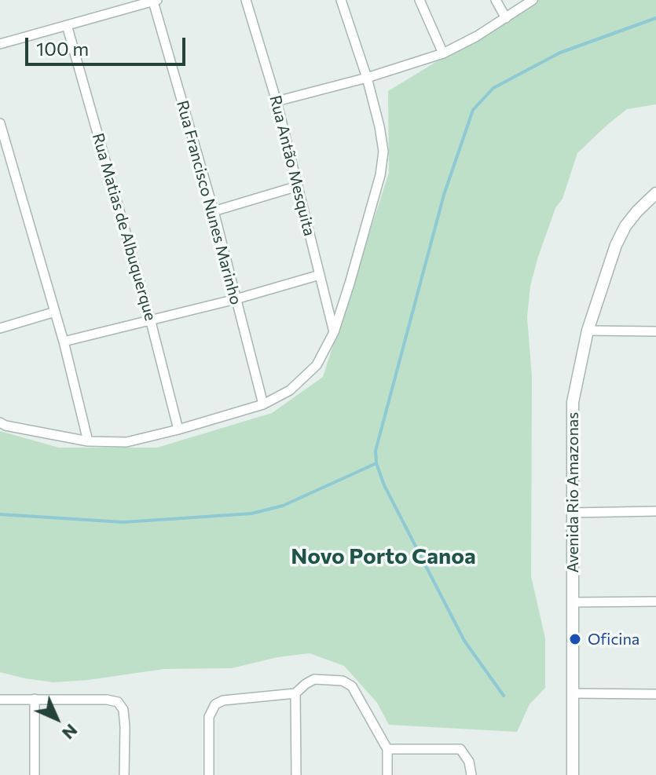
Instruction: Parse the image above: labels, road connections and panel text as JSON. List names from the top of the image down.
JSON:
{
  "streets": {
    "street": [
      "Rua Antão Mesquita",
      "Rua Francisco Nunes Marinho",
      "Rua Matias de Albuquerque",
      "Avenida Rio Amazonas"
    ]
  },
  "districts": ["Novo Porto Canoa"],
  "places": ["Oficina"],
  "scale_bar": "100 m",
  "north": "bottom right"
}
